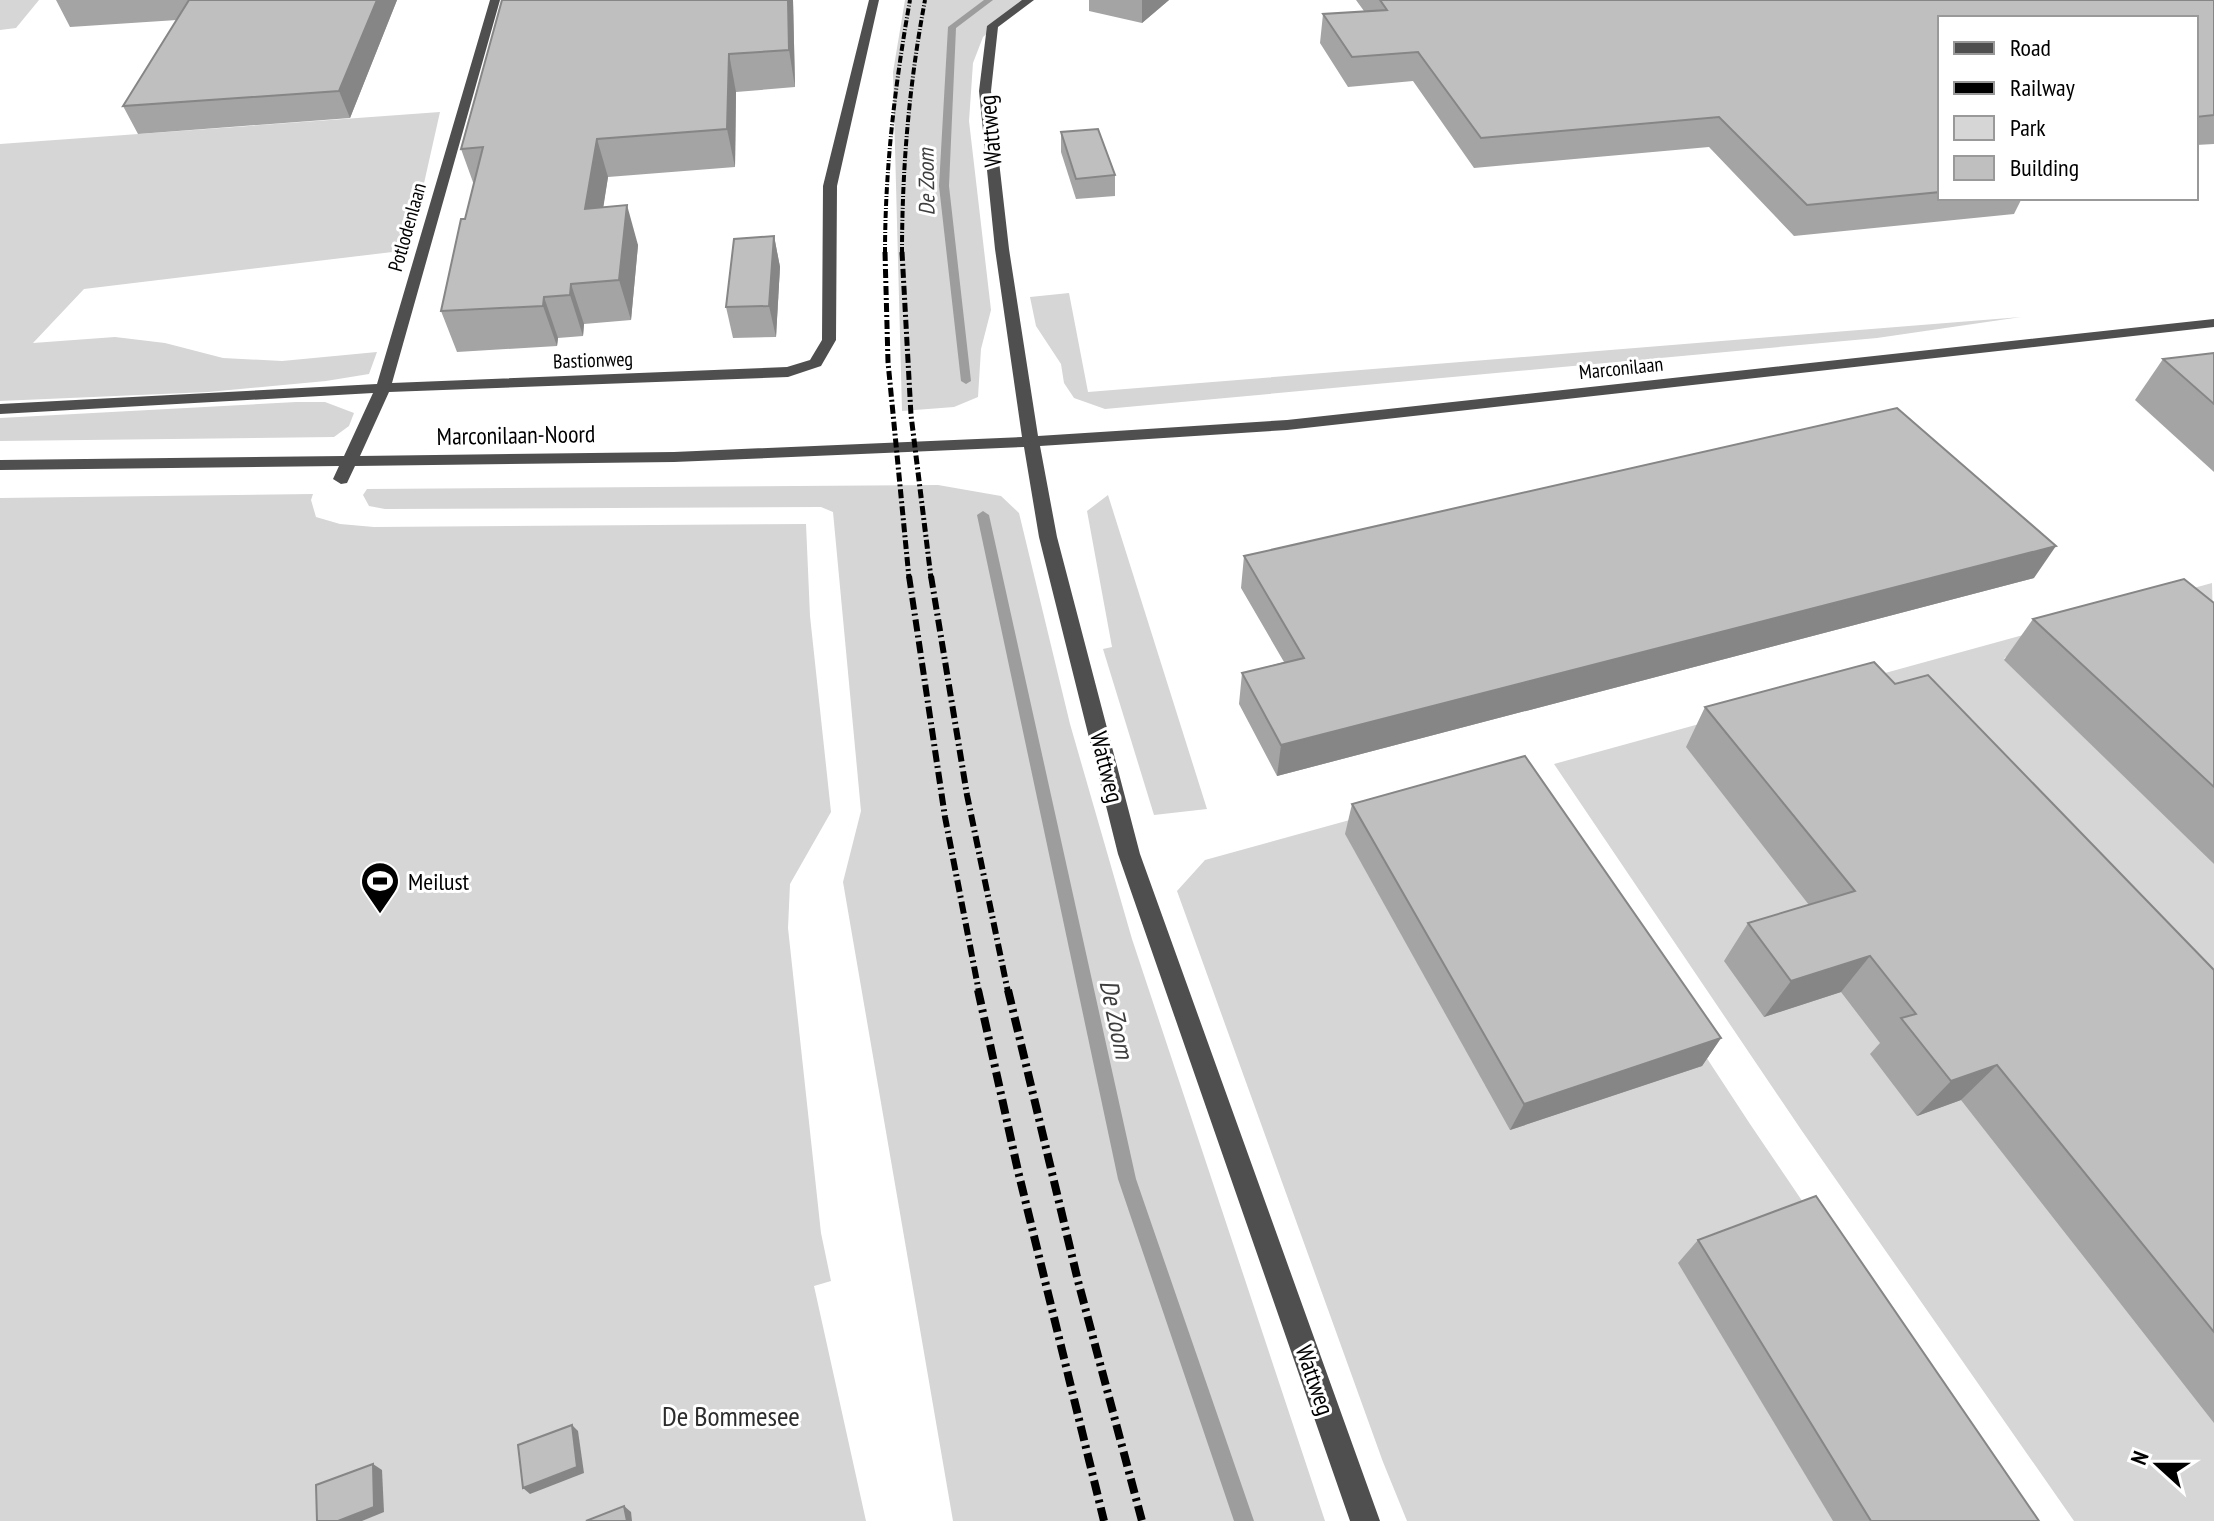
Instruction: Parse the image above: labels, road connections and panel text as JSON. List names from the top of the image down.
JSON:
{
  "streets": {
    "street": [
      "Wattweg",
      "Potlodenlaan",
      "Bastionweg",
      "Marconilaan",
      "Marconilaan-Noord"
    ]
  },
  "crossings": [
    ["Wattweg", "Marconilaan"],
    ["Wattweg", "Marconilaan-Noord"],
    ["Potlodenlaan", "Bastionweg"],
    ["Potlodenlaan", "Marconilaan-Noord"],
    ["Marconilaan", "Marconilaan-Noord"]
  ],
  "water": ["De Zoom"],
  "parks": ["De Bommesee"],
  "places": {
    "sports": ["Meilust"]
  },
  "legend": [
    "Road",
    "Railway",
    "Park",
    "Building"
  ],
  "north": "left"
}
